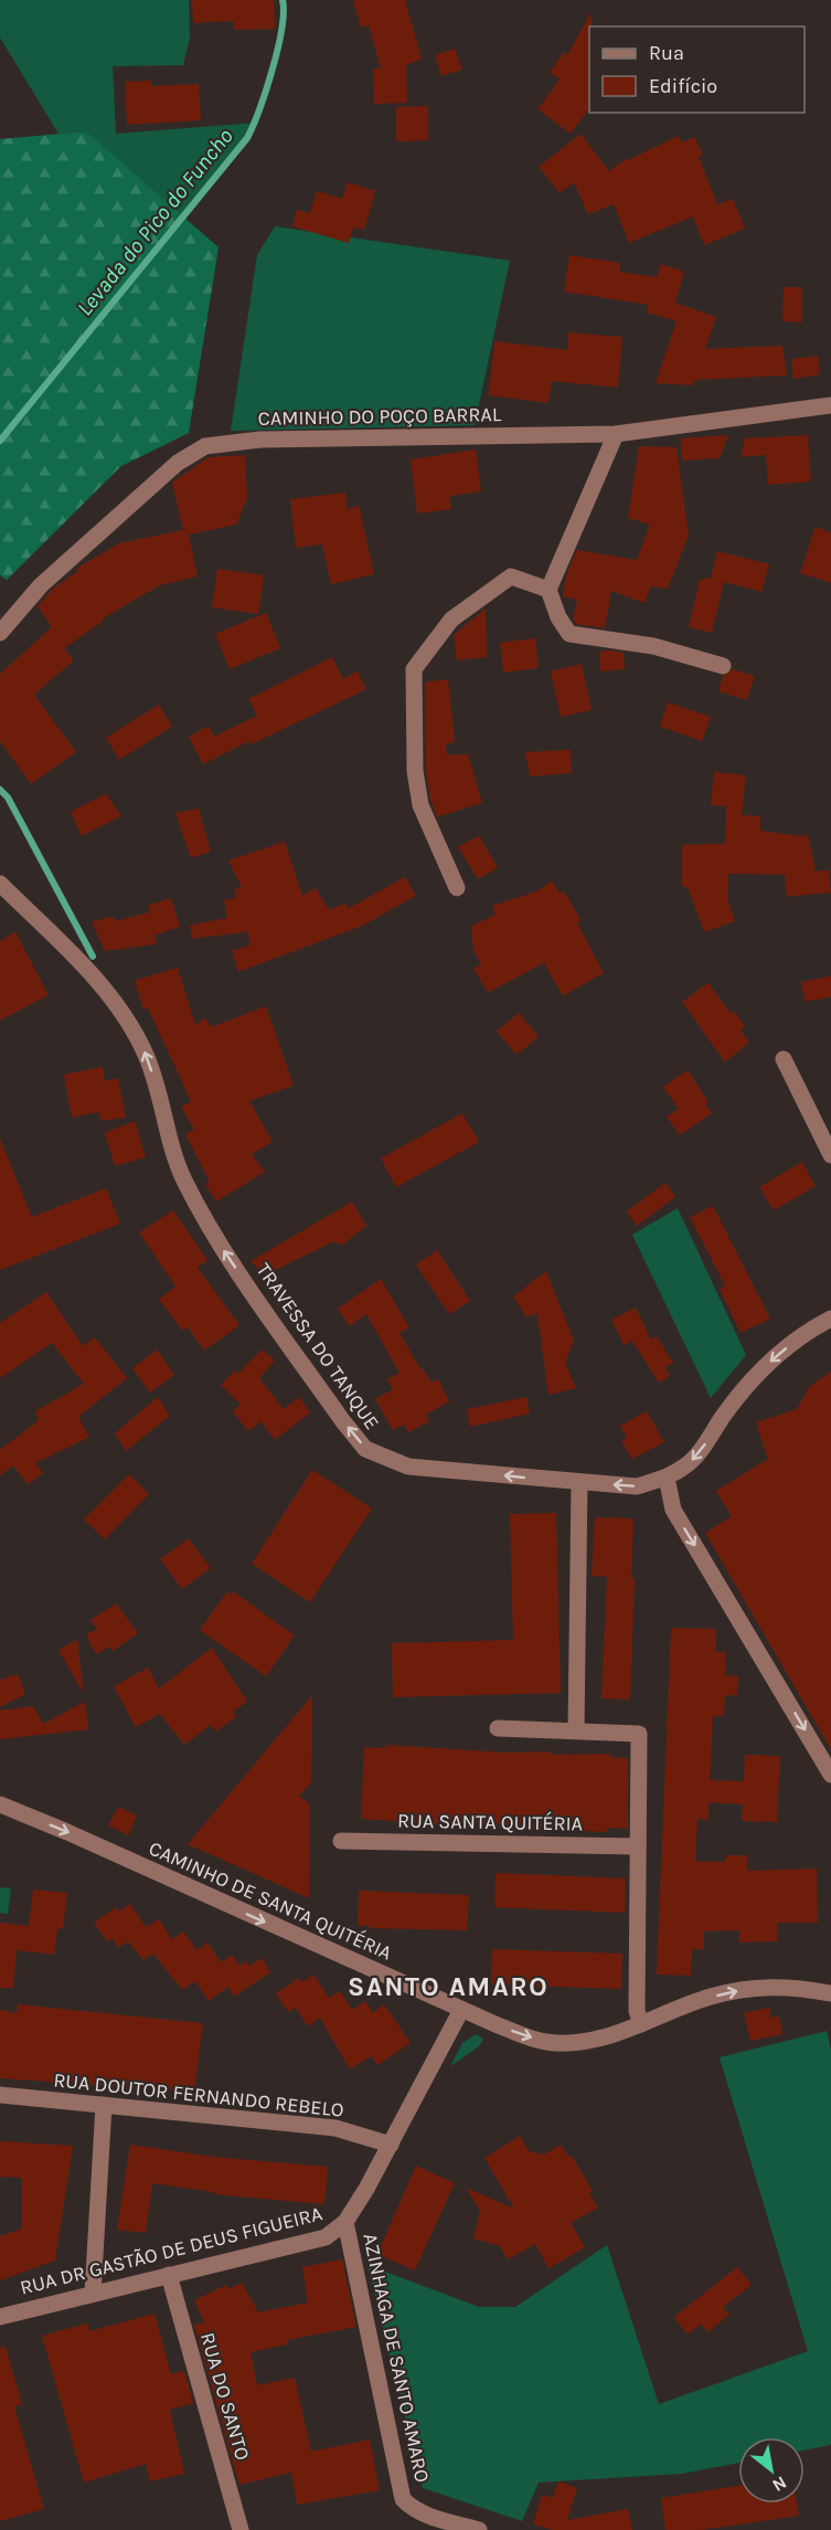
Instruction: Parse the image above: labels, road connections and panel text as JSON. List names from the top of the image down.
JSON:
{
  "streets": {
    "street": [
      "CAMINHO DO POÇO BARRAL",
      "TRAVESSA DO TANQUE",
      "RUA SANTA QUITÉRIA",
      "CAMINHO DE SANTA QUITÉRIA",
      "RUA DOUTOR FERNANDO REBELO",
      "RUA DR GASTÃO DE DEUS FIGUEIRA",
      "AZINHAGA DE SANTO AMARO",
      "RUA DO SANTO"
    ]
  },
  "crossings": [
    ["CAMINHO DE SANTA QUITÉRIA", "RUA DR GASTÃO DE DEUS FIGUEIRA"],
    ["RUA DOUTOR FERNANDO REBELO", "RUA DR GASTÃO DE DEUS FIGUEIRA"],
    ["RUA DR GASTÃO DE DEUS FIGUEIRA", "AZINHAGA DE SANTO AMARO"],
    ["RUA DR GASTÃO DE DEUS FIGUEIRA", "RUA DO SANTO"]
  ],
  "one_way": ["CAMINHO DE SANTA QUITÉRIA"],
  "districts": ["SANTO AMARO"],
  "water": ["Levada do Pico do Funcho"],
  "legend": ["Rua", "Edifício"],
  "north": "bottom right"
}
